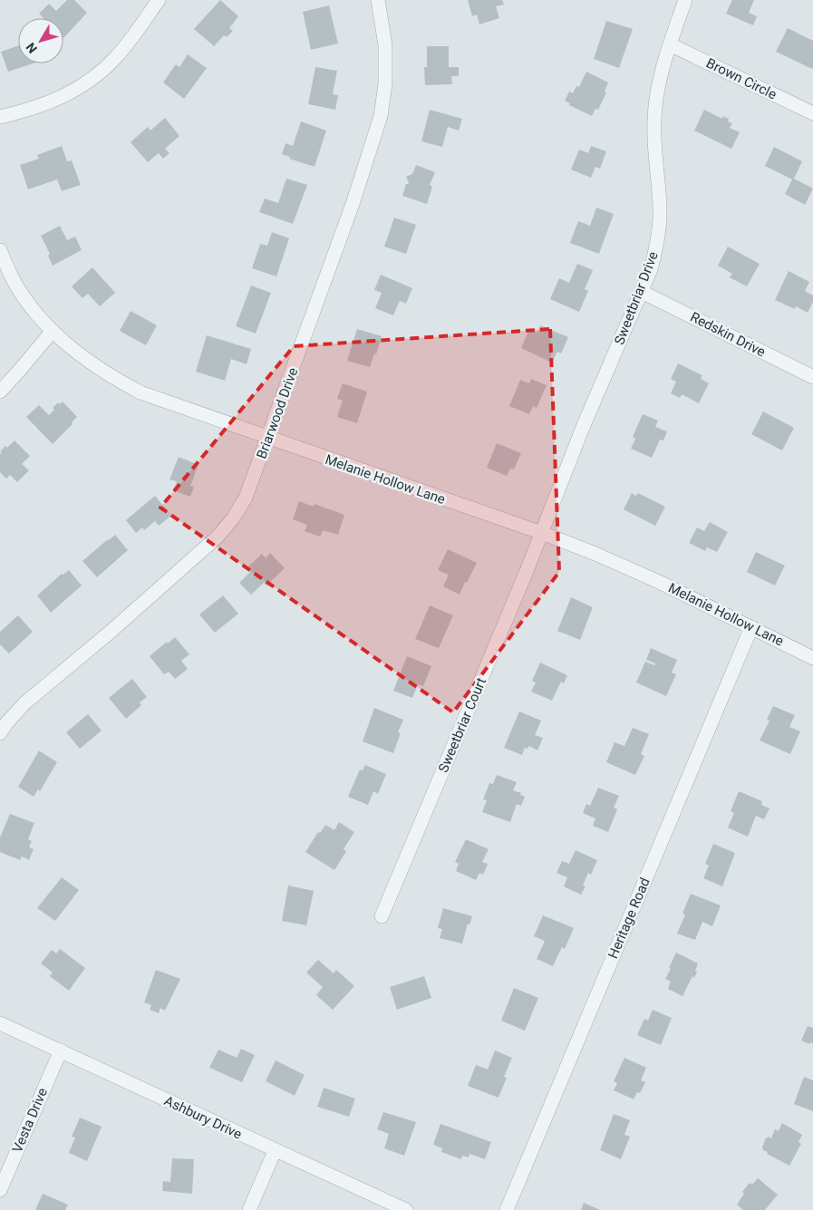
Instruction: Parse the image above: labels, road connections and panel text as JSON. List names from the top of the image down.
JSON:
{
  "streets": {
    "street": [
      "Brown Circle",
      "Sweetbriar Drive",
      "Redskin Drive",
      "Briarwood Drive",
      "Melanie Hollow Lane",
      "Sweetbriar Court",
      "Heritage Road",
      "Ashbury Drive",
      "Vesta Drive"
    ]
  },
  "crossings": [
    ["Brown Circle", "Sweetbriar Drive"],
    ["Sweetbriar Drive", "Redskin Drive"],
    ["Sweetbriar Drive", "Melanie Hollow Lane"],
    ["Sweetbriar Drive", "Sweetbriar Court"],
    ["Briarwood Drive", "Melanie Hollow Lane"],
    ["Melanie Hollow Lane", "Sweetbriar Court"],
    ["Melanie Hollow Lane", "Heritage Road"],
    ["Ashbury Drive", "Vesta Drive"]
  ],
  "north": "bottom left"
}
